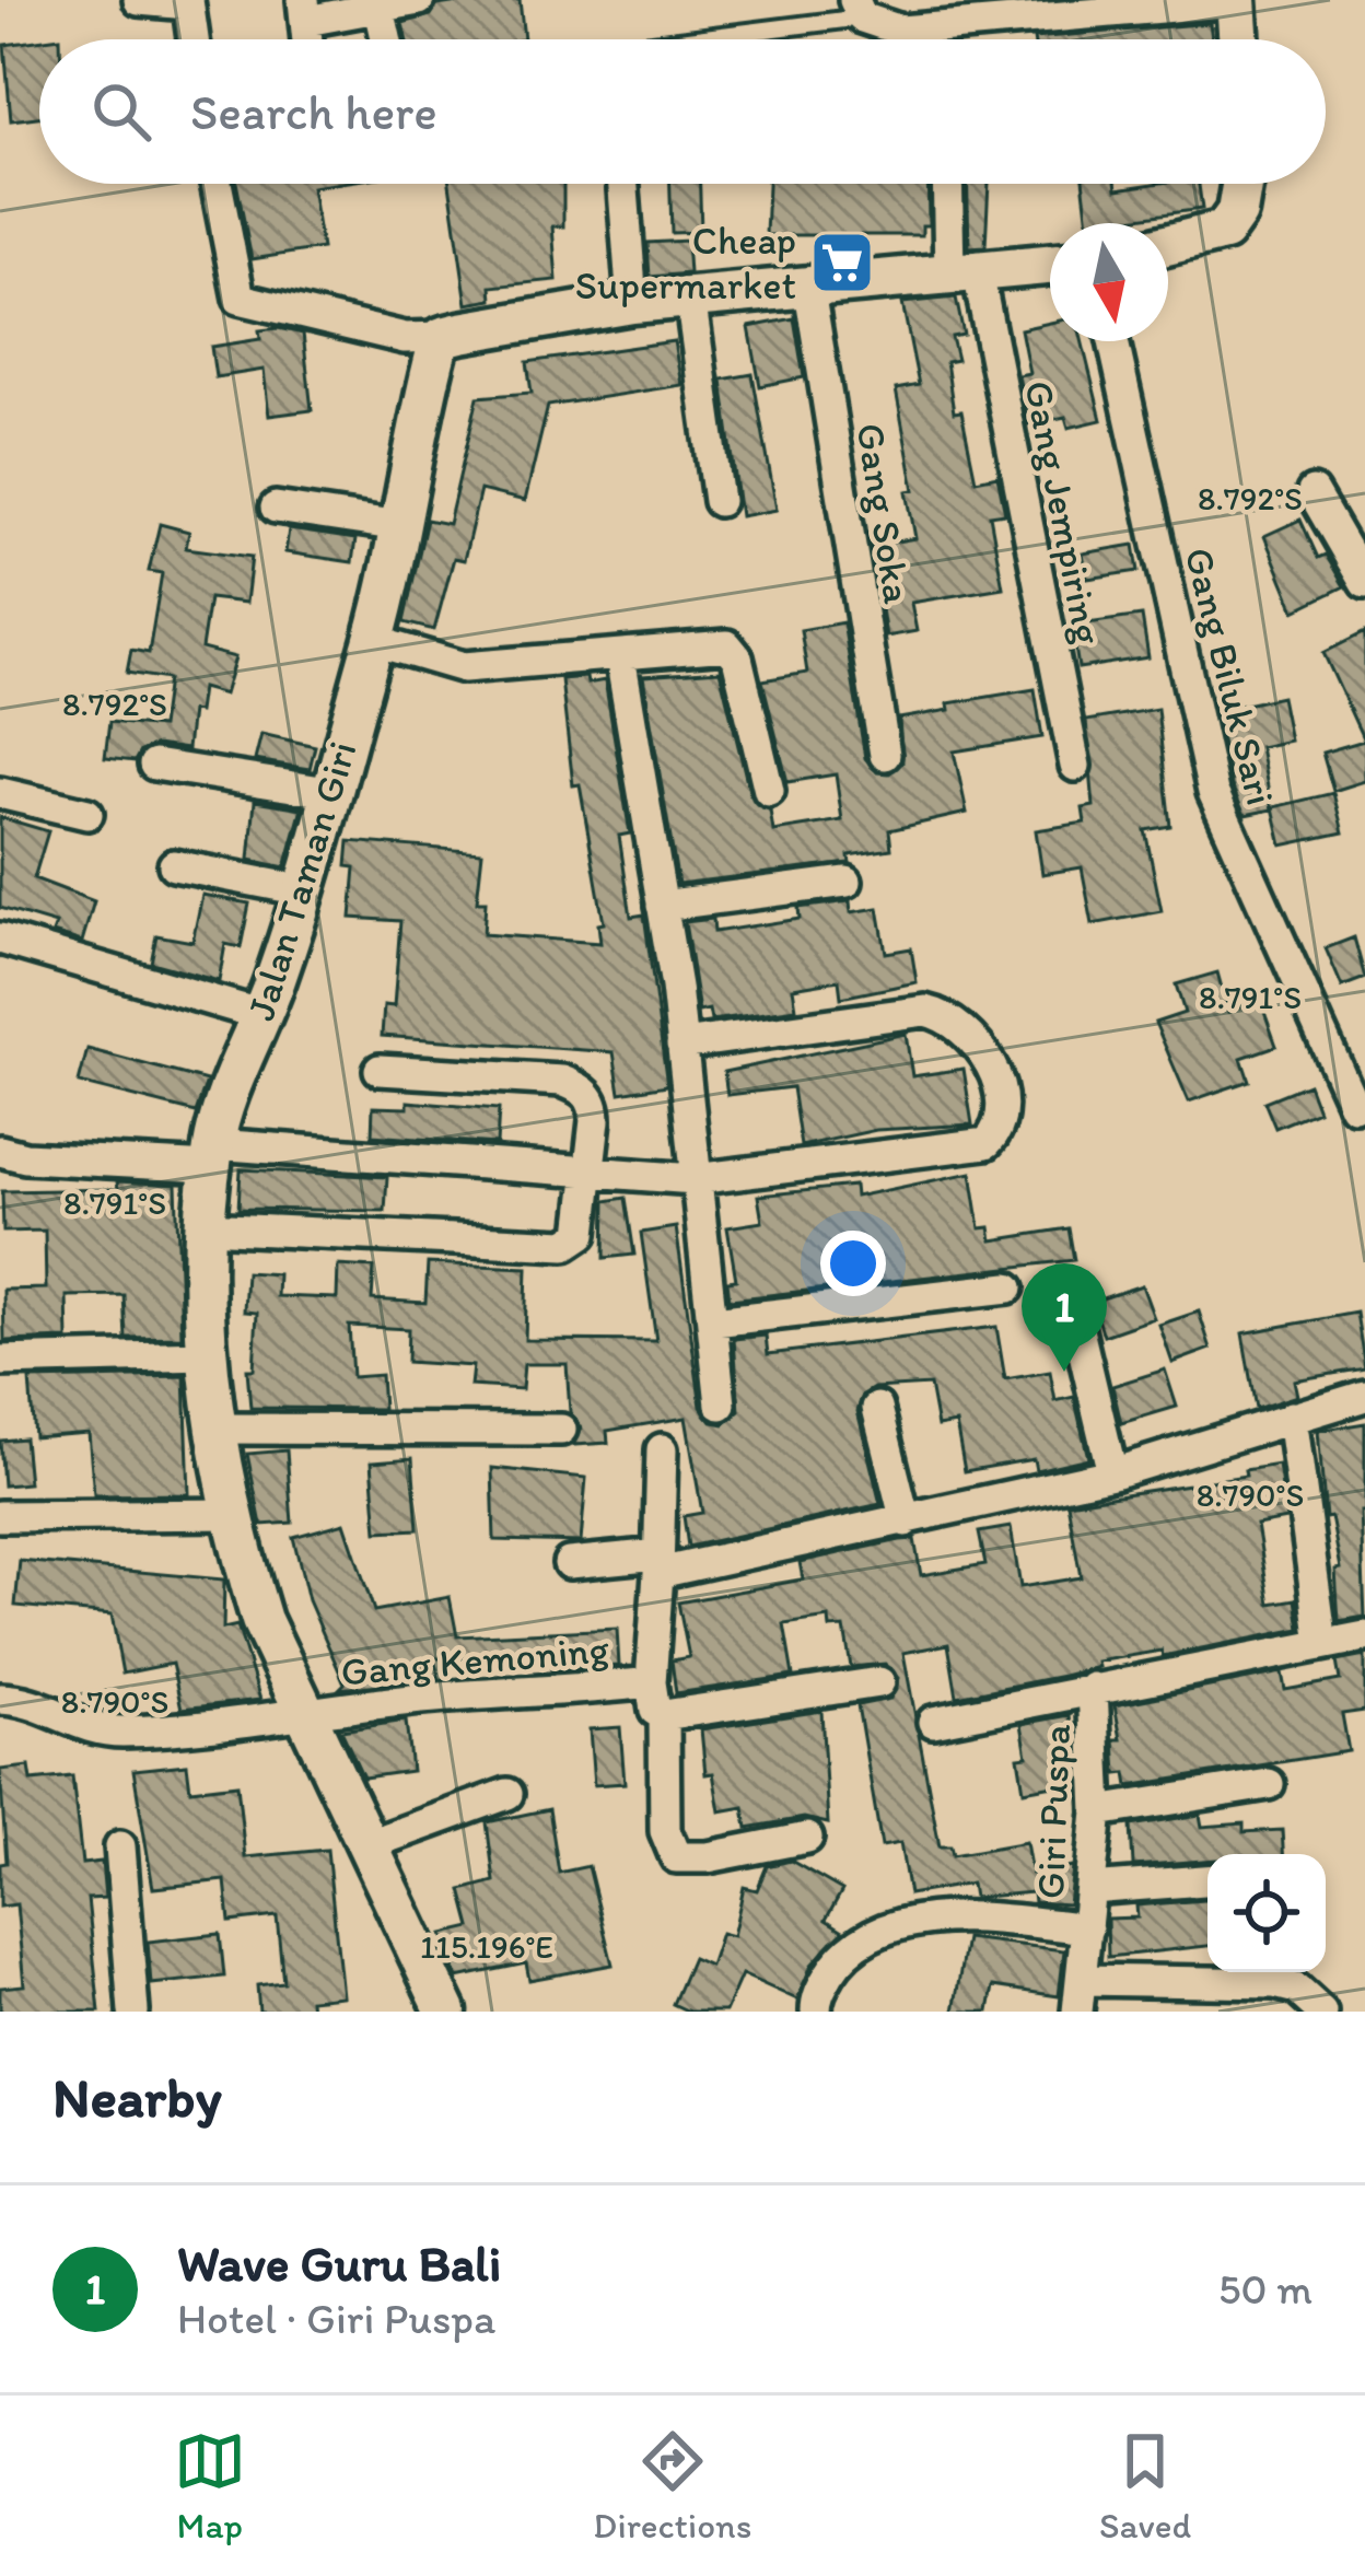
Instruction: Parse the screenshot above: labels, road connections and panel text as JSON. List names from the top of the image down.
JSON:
{
  "streets": {
    "street": [
      "Gang Jempiring",
      "Gang Soka",
      "Gang Biluk Sari",
      "Jalan Taman Giri",
      "Gang Kemoning",
      "Giri Puspa"
    ]
  },
  "crossings": [
    ["Jalan Taman Giri", "Gang Kemoning"]
  ],
  "places": {
    "supermarket": ["Cheap Supermarket"]
  },
  "north": "bottom",
  "page": {
    "search": "Search here",
    "pins": "1",
    "heading": "Nearby",
    "list": [
      {
        "mark": "1",
        "name": "Wave Guru Bali",
        "note": "Hotel · Giri Puspa",
        "value": "50 m"
      }
    ],
    "nav": ["Map", "Directions", "Saved"]
  },
  "coordinates": [
    "8.792°S",
    "8.791°S",
    "8.790°S",
    "115.196°E"
  ]
}
